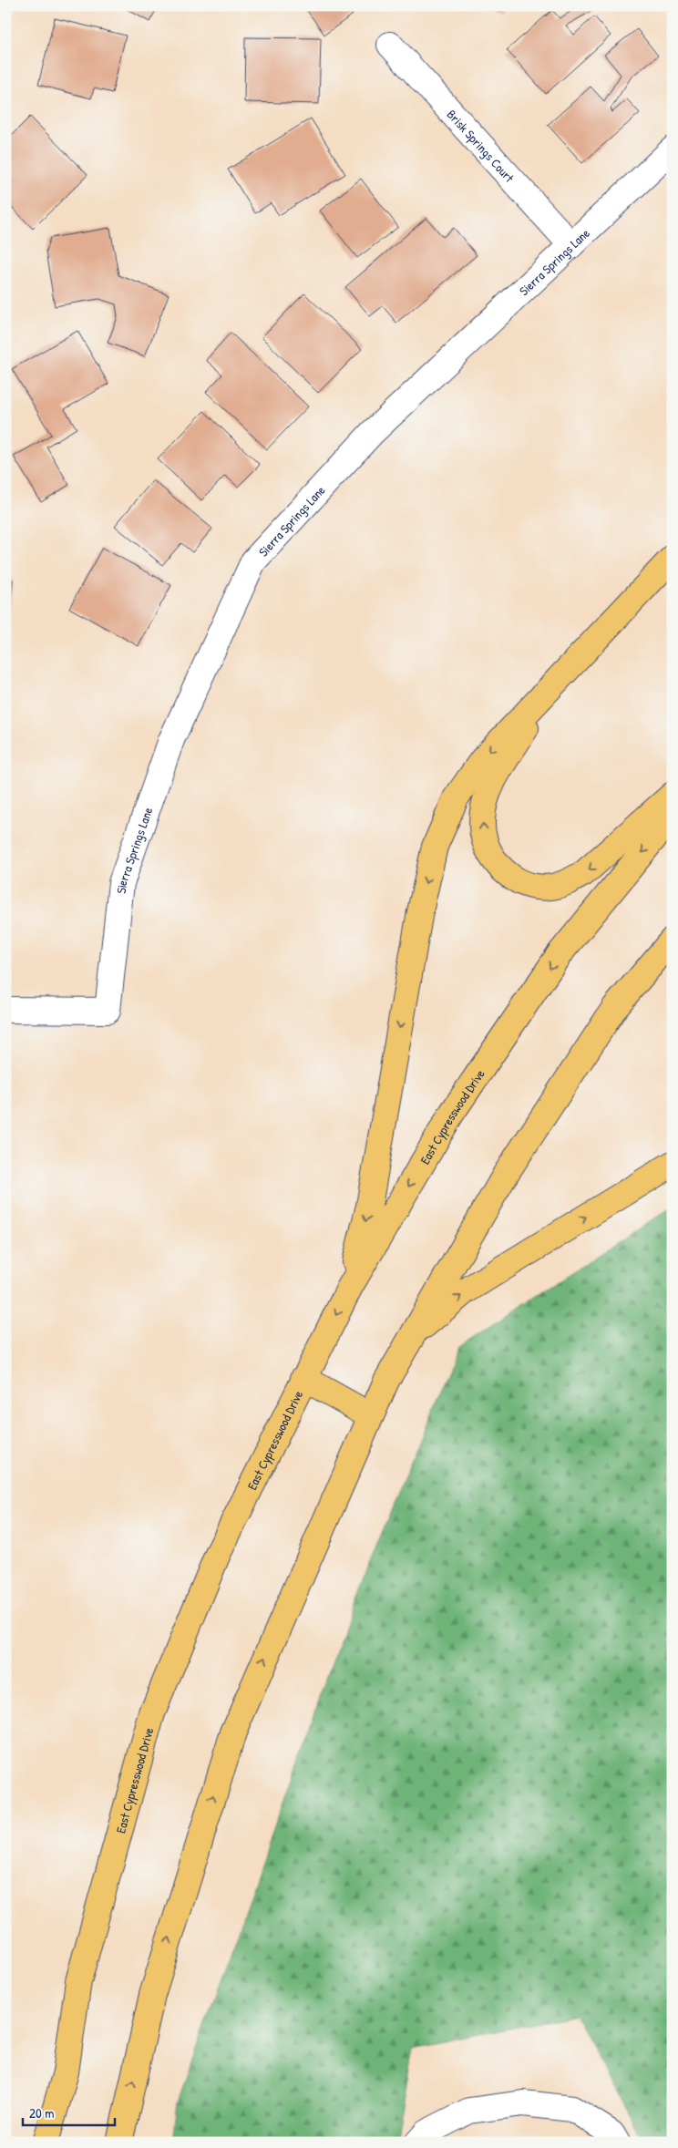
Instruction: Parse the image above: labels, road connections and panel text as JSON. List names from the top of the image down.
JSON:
{
  "streets": {
    "main road": ["East Cypresswood Drive"],
    "street": ["Brisk Springs Court", "Sierra Springs Lane"]
  },
  "crossings": [
    ["Brisk Springs Court", "Sierra Springs Lane"]
  ],
  "scale_bar": "20 m"
}
